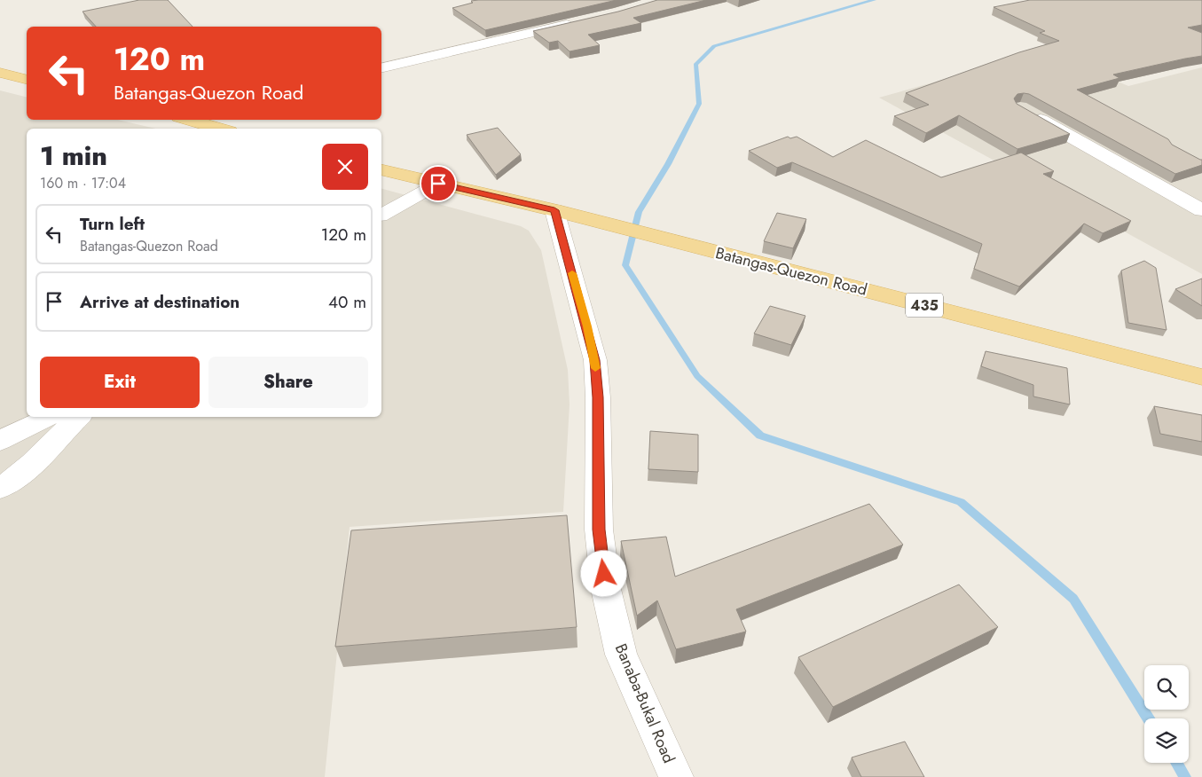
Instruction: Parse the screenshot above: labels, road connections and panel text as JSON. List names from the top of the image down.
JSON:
{
  "streets": {
    "main road": ["Batangas-Quezon Road", "435"],
    "street": ["Banaba-Bukal Road"]
  },
  "crossings": [
    ["Batangas-Quezon Road", "Banaba-Bukal Road"]
  ],
  "page": {
    "turn": ["120 m", "Batangas-Quezon Road"],
    "heading": ["1 min", "160 m · 17:04"],
    "list": [
      {
        "name": "Turn left",
        "note": "Batangas-Quezon Road",
        "value": "120 m"
      },
      {
        "name": "Arrive at destination",
        "value": "40 m"
      }
    ],
    "buttons": ["Exit", "Share"]
  }
}
